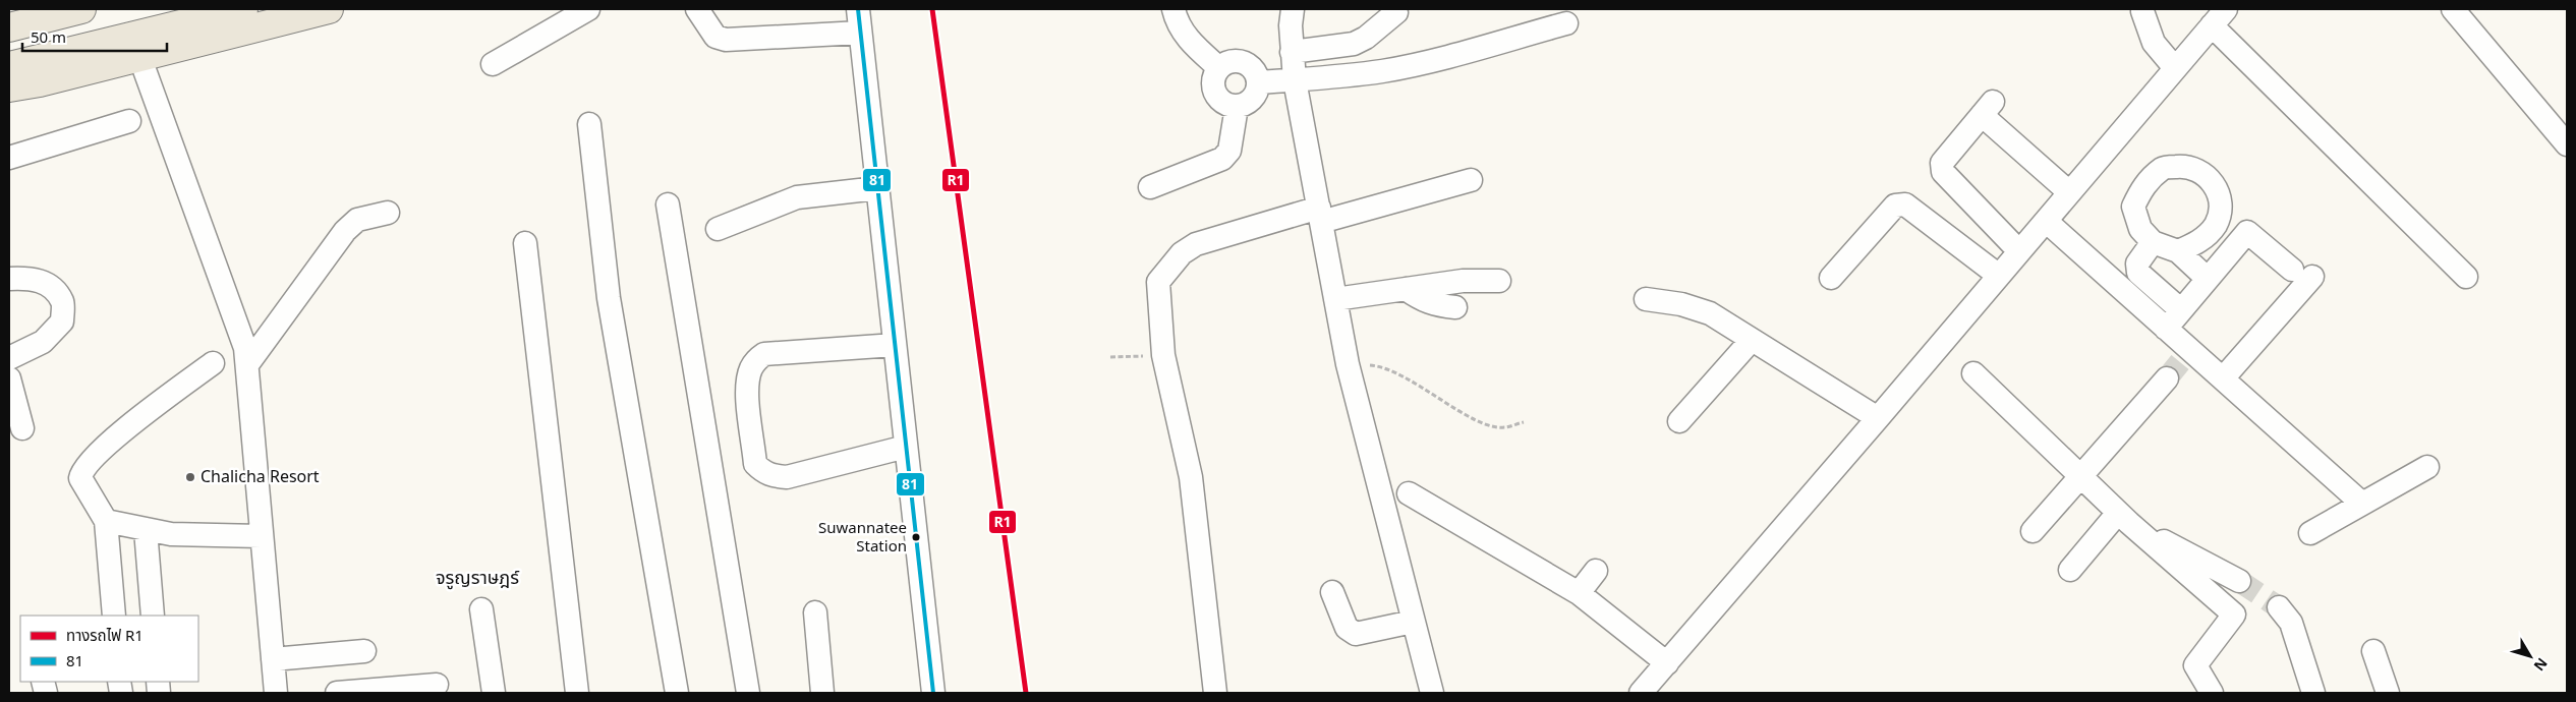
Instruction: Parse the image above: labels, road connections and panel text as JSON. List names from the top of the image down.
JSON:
{
  "districts": ["จรูญราษฎร์"],
  "places": ["Chalicha Resort", "Suwannatee Station"],
  "lines": ["rail line R1", "transit line 81"],
  "legend": ["ทางรถไฟ R1", "81"],
  "scale_bar": "50 m",
  "north": "bottom right"
}
